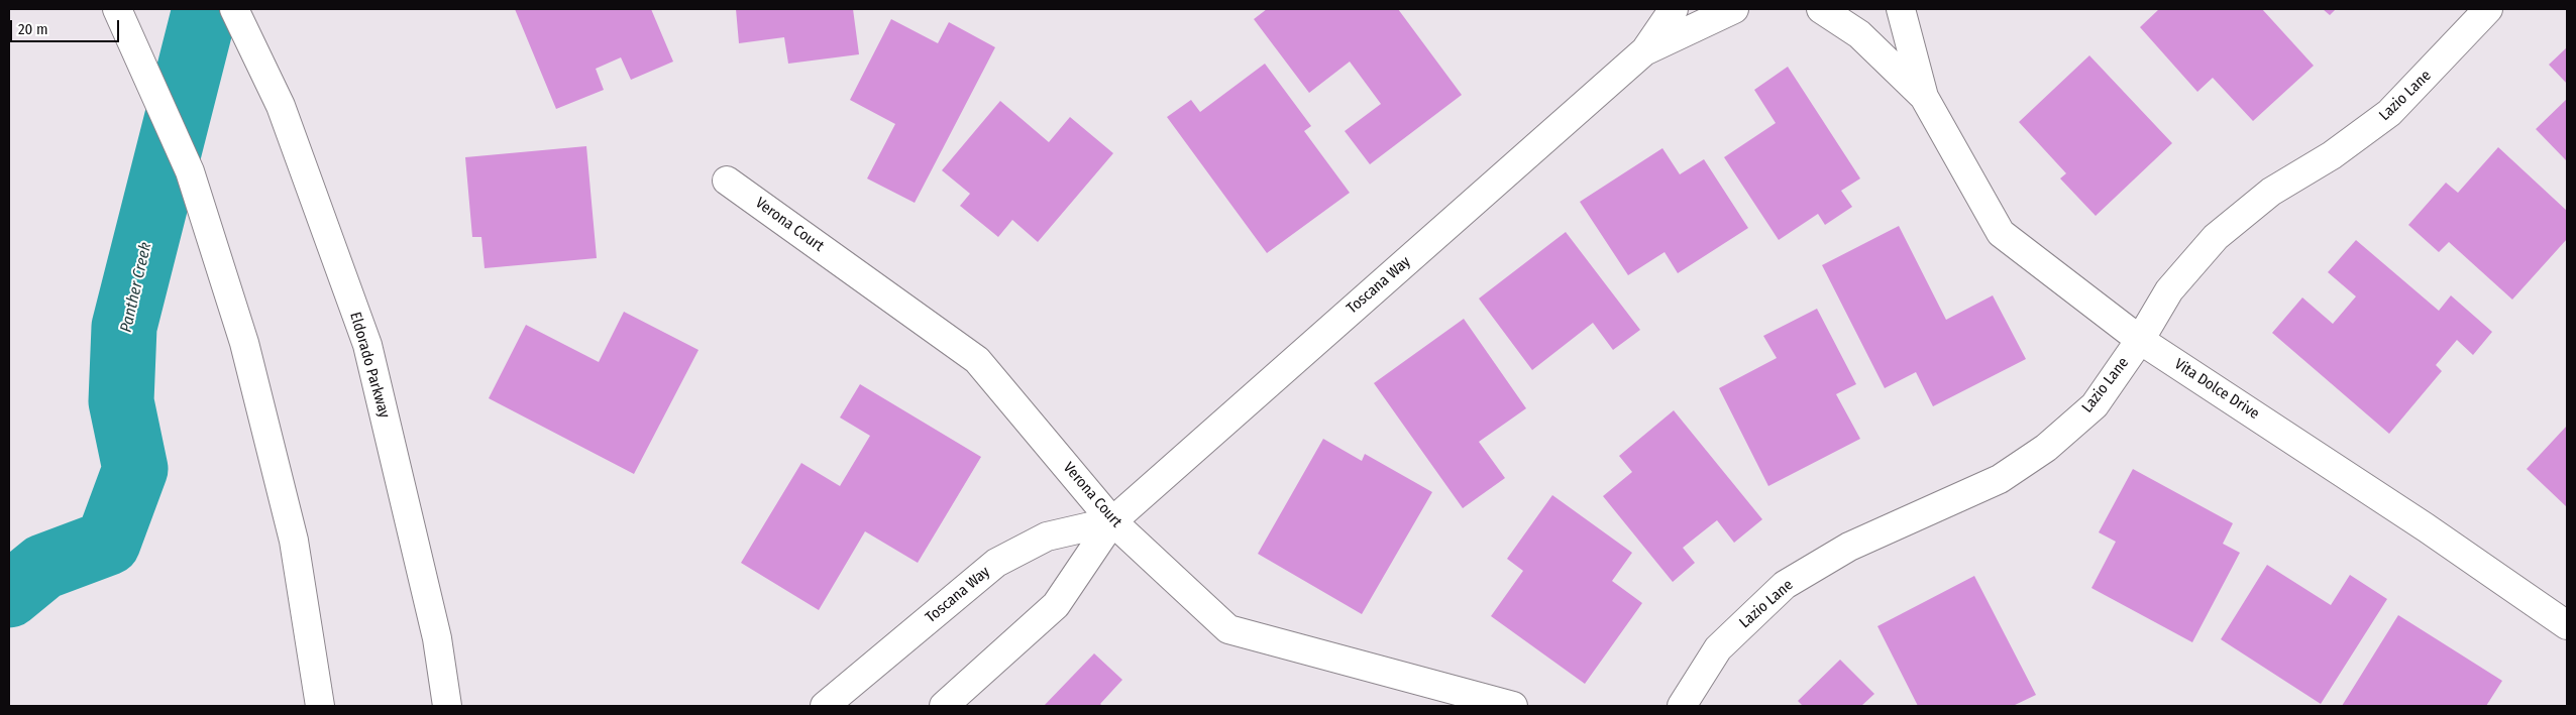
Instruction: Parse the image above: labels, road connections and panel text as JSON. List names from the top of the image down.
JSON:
{
  "streets": {
    "street": [
      "Lazio Lane",
      "Verona Court",
      "Toscana Way",
      "Eldorado Parkway",
      "Vita Dolce Drive"
    ]
  },
  "crossings": [
    ["Lazio Lane", "Vita Dolce Drive"],
    ["Verona Court", "Toscana Way"]
  ],
  "water": ["Panther Creek"],
  "scale_bar": "20 m"
}
